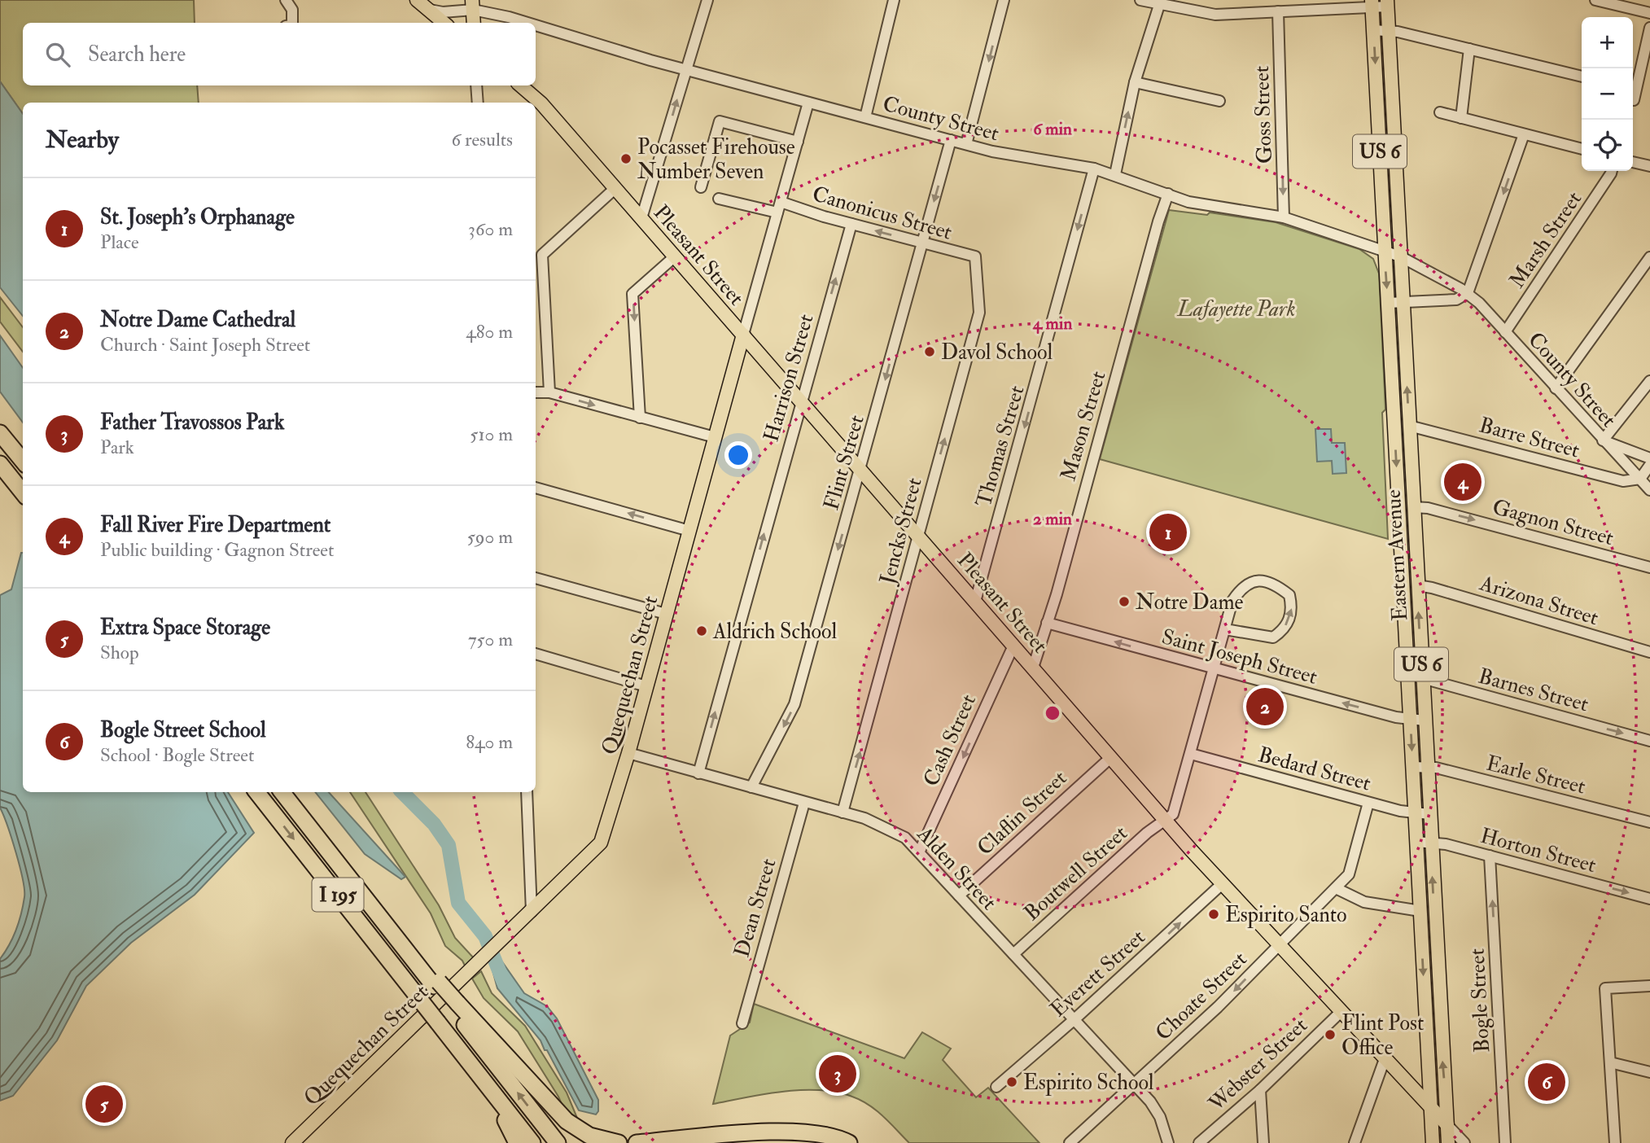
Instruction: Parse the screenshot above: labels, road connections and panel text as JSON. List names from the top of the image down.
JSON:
{
  "streets": {
    "highway": ["I 195"],
    "main road": [
      "US 6",
      "Pleasant Street",
      "Eastern Avenue",
      "Quequechan Street"
    ],
    "street": [
      "Goss Street",
      "County Street",
      "Canonicus Street",
      "Marsh Street",
      "Harrison Street",
      "Mason Street",
      "Barre Street",
      "Thomas Street",
      "Flint Street",
      "Gagnon Street",
      "Jencks Street",
      "Arizona Street",
      "Saint Joseph Street",
      "Barnes Street",
      "Cash Street",
      "Bedard Street",
      "Earle Street",
      "Claflin Street",
      "Horton Street",
      "Alden Street",
      "Boutwell Street",
      "Dean Street",
      "Everett Street",
      "Choate Street",
      "Bogle Street",
      "Webster Street"
    ]
  },
  "crossings": [
    ["Goss Street", "County Street"],
    ["County Street", "Marsh Street"],
    ["County Street", "Mason Street"],
    ["County Street", "Barre Street"],
    ["County Street", "Thomas Street"],
    ["County Street", "Flint Street"],
    ["County Street", "Eastern Avenue"],
    ["County Street", "Quequechan Street"],
    ["Canonicus Street", "Harrison Street"],
    ["Canonicus Street", "Flint Street"],
    ["Canonicus Street", "Jencks Street"],
    ["Canonicus Street", "Quequechan Street"],
    ["Pleasant Street", "Harrison Street"],
    ["Pleasant Street", "Mason Street"],
    ["Pleasant Street", "Thomas Street"],
    ["Pleasant Street", "Flint Street"],
    ["Pleasant Street", "Jencks Street"],
    ["Pleasant Street", "Eastern Avenue"],
    ["Pleasant Street", "Quequechan Street"],
    ["Pleasant Street", "Cash Street"],
    ["Pleasant Street", "Claflin Street"],
    ["Pleasant Street", "Boutwell Street"],
    ["Pleasant Street", "Everett Street"],
    ["Pleasant Street", "Choate Street"],
    ["Pleasant Street", "Webster Street"],
    ["Harrison Street", "Alden Street"],
    ["Mason Street", "Saint Joseph Street"],
    ["Barre Street", "Eastern Avenue"],
    ["Flint Street", "Alden Street"],
    ["Gagnon Street", "Eastern Avenue"],
    ["Jencks Street", "Alden Street"],
    ["Eastern Avenue", "Arizona Street"],
    ["Eastern Avenue", "Saint Joseph Street"],
    ["Eastern Avenue", "Barnes Street"],
    ["Eastern Avenue", "Bedard Street"],
    ["Eastern Avenue", "Earle Street"],
    ["Eastern Avenue", "Horton Street"],
    ["Quequechan Street", "Alden Street"],
    ["Cash Street", "Alden Street"],
    ["Bedard Street", "Choate Street"],
    ["Claflin Street", "Alden Street"],
    ["Horton Street", "Bogle Street"],
    ["Alden Street", "Boutwell Street"],
    ["Alden Street", "Dean Street"],
    ["Alden Street", "Everett Street"],
    ["Alden Street", "Choate Street"]
  ],
  "one_way": [
    "Goss Street",
    "Harrison Street",
    "Thomas Street",
    "Flint Street",
    "Gagnon Street",
    "Jencks Street",
    "Saint Joseph Street",
    "Barnes Street",
    "Cash Street",
    "Horton Street",
    "Everett Street",
    "Choate Street",
    "Bogle Street"
  ],
  "parks": ["Lafayette Park"],
  "places": [
    "Pocasset Firehouse Number Seven",
    "Davol School",
    "Notre Dame",
    "Aldrich School",
    "Espirito Santo",
    "Flint Post Office",
    "Espirito School"
  ],
  "page": {
    "map_buttons": ["+", "−"],
    "search": "Search here",
    "heading": ["Nearby", "6 results"],
    "list": [
      {
        "mark": "1",
        "name": "St. Joseph's Orphanage",
        "note": "Place",
        "value": "360 m"
      },
      {
        "mark": "2",
        "name": "Notre Dame Cathedral",
        "note": "Church · Saint Joseph Street",
        "value": "480 m"
      },
      {
        "mark": "3",
        "name": "Father Travossos Park",
        "note": "Park",
        "value": "510 m"
      },
      {
        "mark": "4",
        "name": "Fall River Fire Department",
        "note": "Public building · Gagnon Street",
        "value": "590 m"
      },
      {
        "mark": "5",
        "name": "Extra Space Storage",
        "note": "Shop",
        "value": "750 m"
      },
      {
        "mark": "6",
        "name": "Bogle Street School",
        "note": "School · Bogle Street",
        "value": "840 m"
      }
    ],
    "pins": [
      "4",
      "1",
      "2",
      "3",
      "6",
      "5"
    ]
  },
  "rings": ["6 min", "4 min", "2 min"]
}
